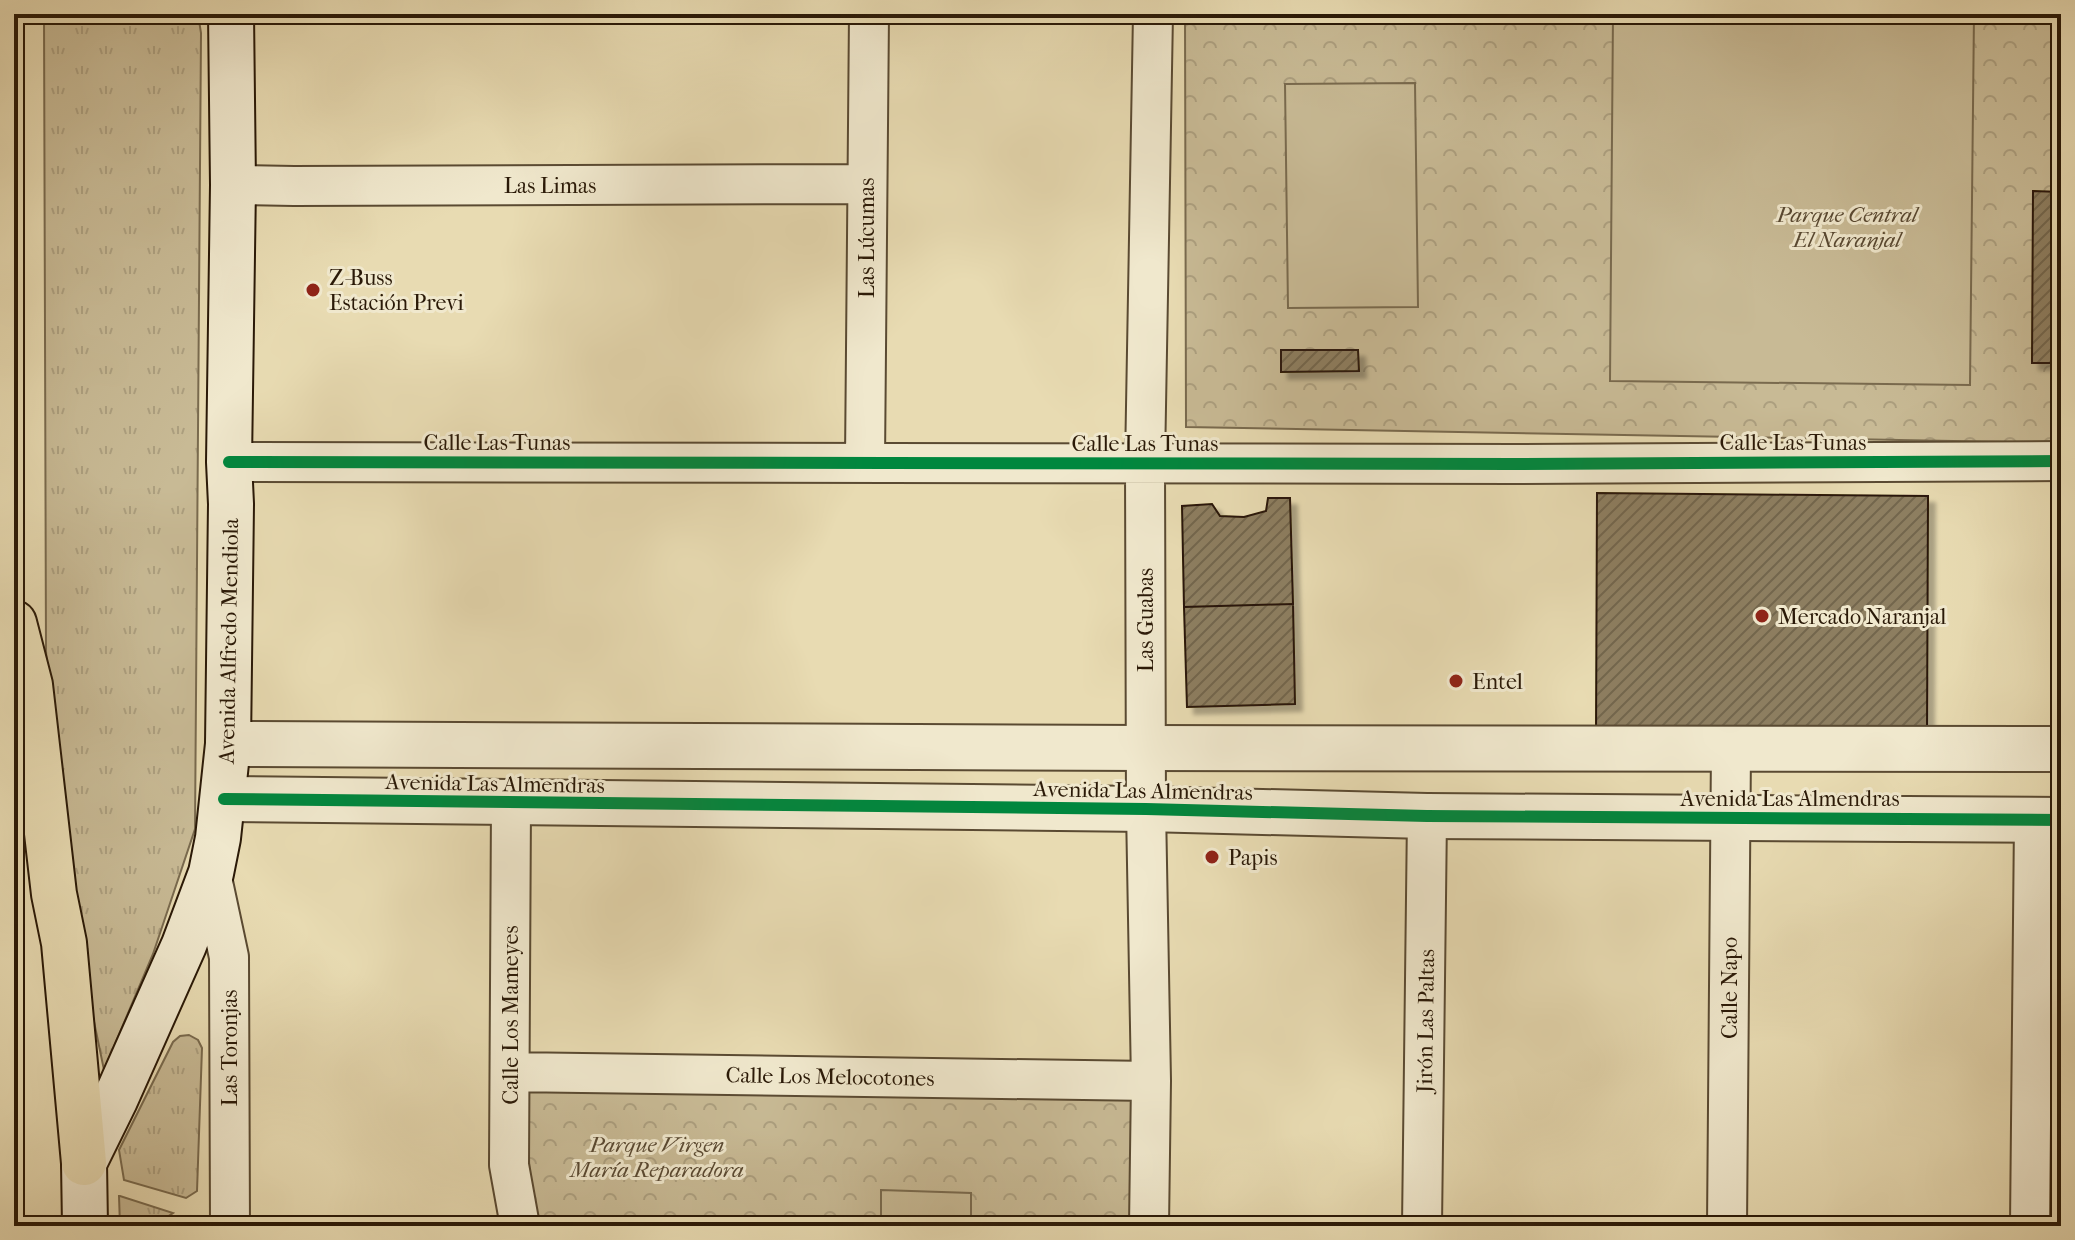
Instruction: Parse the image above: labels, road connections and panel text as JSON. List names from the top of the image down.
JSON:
{
  "streets": {
    "street": [
      "Las Limas",
      "Las Lúcumas",
      "Calle Las Tunas",
      "Las Guabas",
      "Avenida Alfredo Mendiola",
      "Avenida Las Almendras",
      "Calle Napo",
      "Calle Los Mameyes",
      "Jirón Las Paltas",
      "Las Toronjas",
      "Calle Los Melocotones"
    ]
  },
  "crossings": [
    ["Las Limas", "Las Lúcumas"],
    ["Las Limas", "Avenida Alfredo Mendiola"],
    ["Las Lúcumas", "Calle Las Tunas"],
    ["Calle Las Tunas", "Las Guabas"],
    ["Calle Las Tunas", "Avenida Alfredo Mendiola"],
    ["Las Guabas", "Avenida Las Almendras"],
    ["Las Guabas", "Calle Los Melocotones"],
    ["Avenida Alfredo Mendiola", "Avenida Las Almendras"],
    ["Avenida Alfredo Mendiola", "Las Toronjas"],
    ["Avenida Las Almendras", "Calle Napo"],
    ["Avenida Las Almendras", "Calle Los Mameyes"],
    ["Avenida Las Almendras", "Jirón Las Paltas"],
    ["Calle Los Mameyes", "Calle Los Melocotones"]
  ],
  "parks": ["Parque Central El Naranjal", "Parque Virgen María Reparadora"],
  "places": [
    "Z-Buss Estación Previ",
    "Mercado Naranjal",
    "Entel",
    "Papis"
  ]
}
